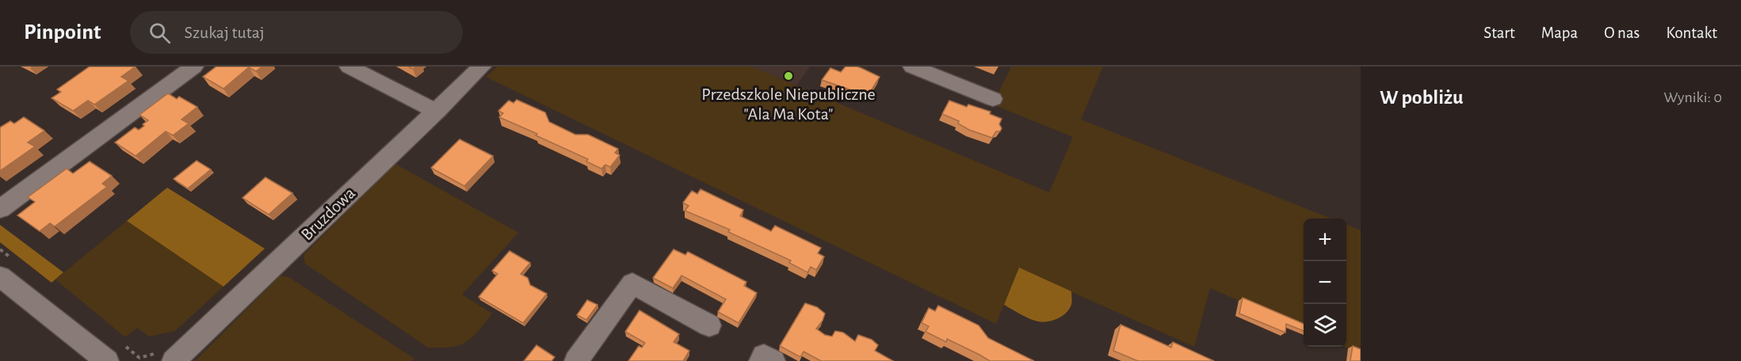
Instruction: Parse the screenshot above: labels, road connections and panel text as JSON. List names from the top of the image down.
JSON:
{
  "streets": {
    "street": ["Bruzdowa"]
  },
  "places": ["Przedszkole Niepubliczne \"Ala Ma Kota\""],
  "page": {
    "header": "Pinpoint",
    "search": "Szukaj tutaj",
    "nav": [
      "Start",
      "Mapa",
      "O nas",
      "Kontakt"
    ],
    "heading": ["W pobliżu", "Wyniki: 0"],
    "map_buttons": ["+", "−"]
  }
}
